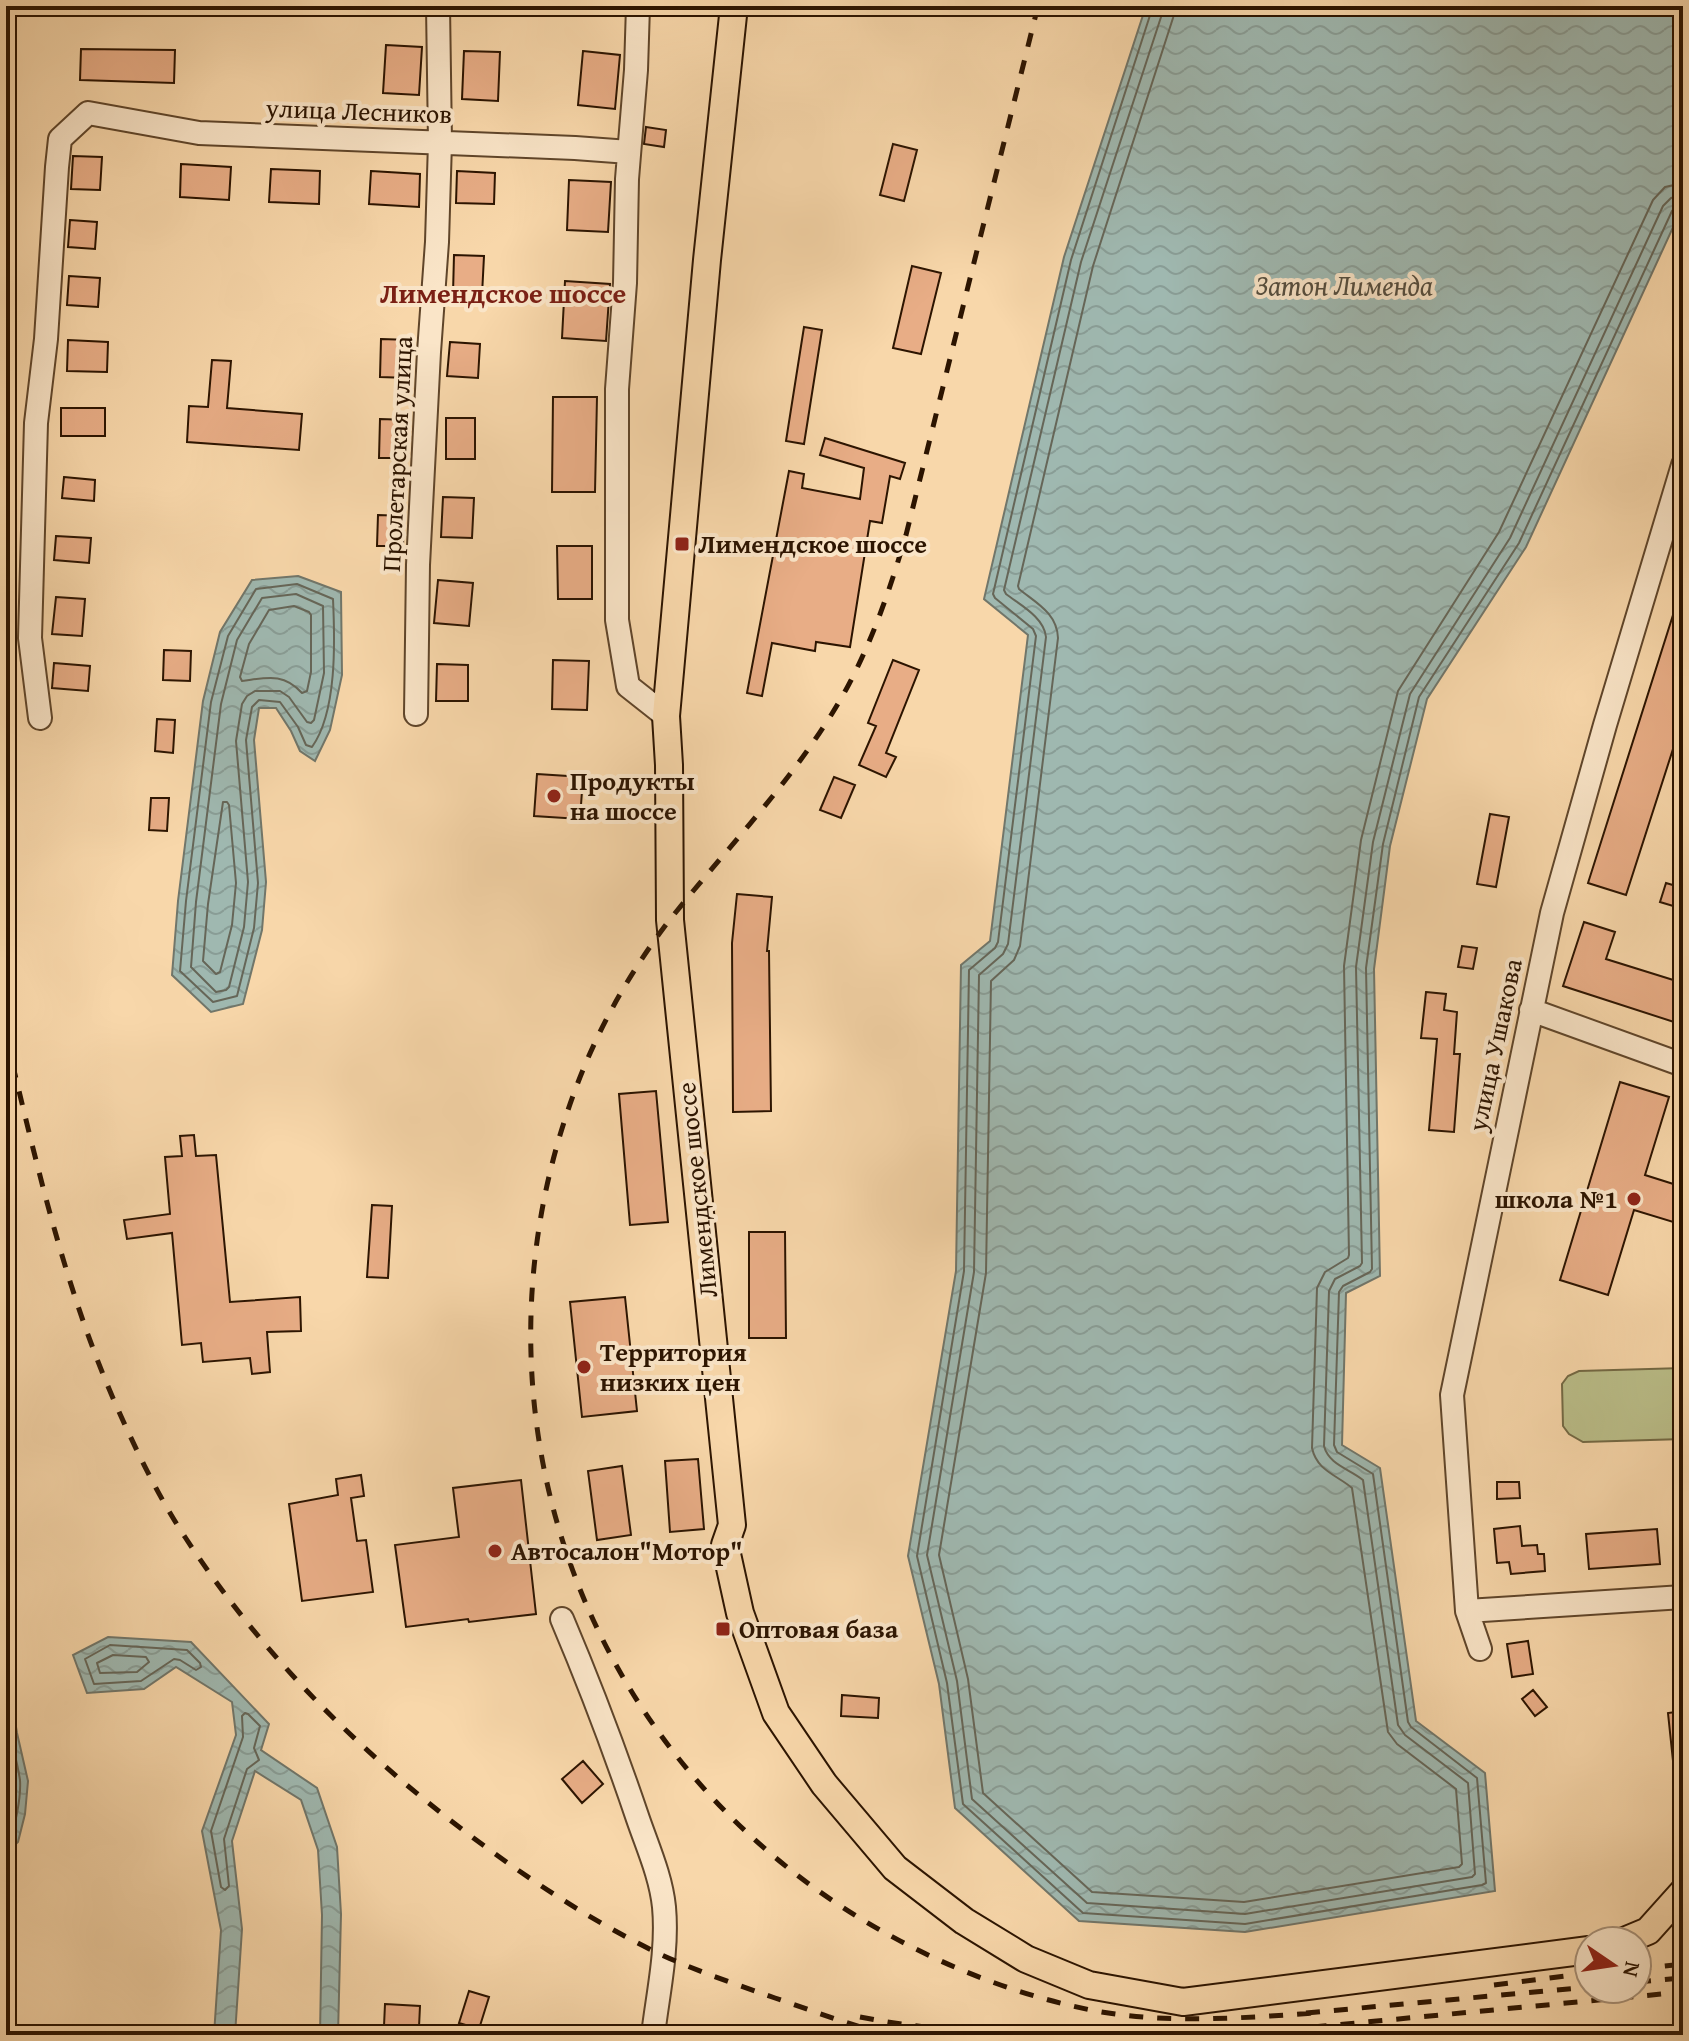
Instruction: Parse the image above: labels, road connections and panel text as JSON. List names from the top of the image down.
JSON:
{
  "streets": {
    "main road": ["Лимендское шоссе"],
    "street": ["улица Лесников", "Пролетарская улица", "улица Ушакова"]
  },
  "crossings": [
    ["улица Лесников", "Пролетарская улица"]
  ],
  "districts": ["Лимендское шоссе"],
  "water": ["Затон Лименда"],
  "places": {
    "transit": ["Лимендское шоссе", "Оптовая база"],
    "other": [
      "Продукты на шоссе",
      "школа №1",
      "Территория низких цен",
      "Автосалон\"Мотор\""
    ]
  },
  "north": "right"
}
